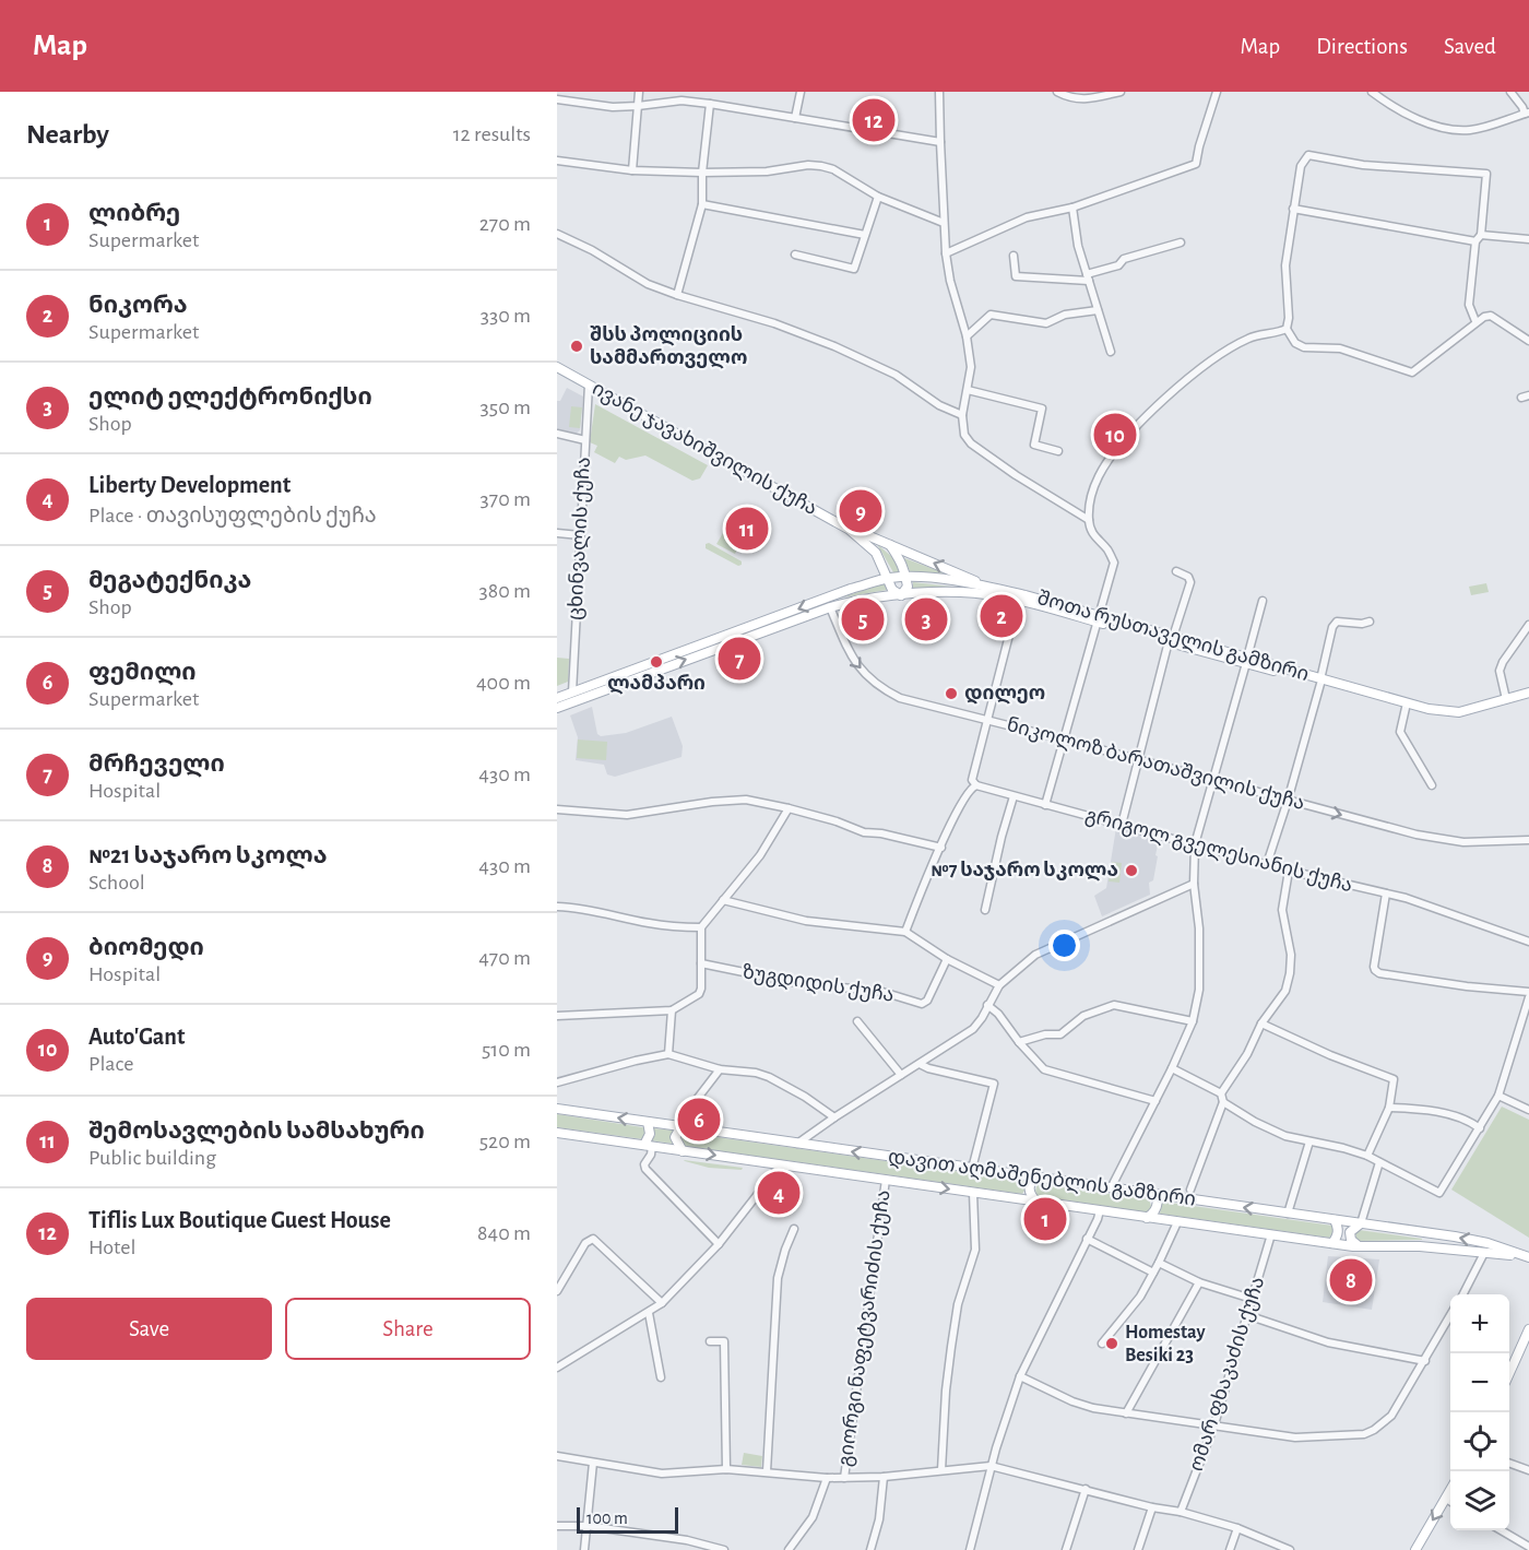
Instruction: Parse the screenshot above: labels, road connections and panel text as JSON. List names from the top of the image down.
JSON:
{
  "streets": {
    "main road": ["ივანე ჯავახიშვილის ქუჩა", "შოთა რუსთაველის გამზირი", "დავით აღმაშენებლის გამზირი"],
    "street": [
      "ცხინვალის ქუჩა",
      "ნიკოლოზ ბარათაშვილის ქუჩა",
      "გრიგოლ გველესიანის ქუჩა",
      "ზუგდიდის ქუჩა",
      "გიორგი ნაფეტვარიძის ქუჩა",
      "ომარ ფხაკაძის ქუჩა"
    ]
  },
  "crossings": [
    ["ივანე ჯავახიშვილის ქუჩა", "ცხინვალის ქუჩა"],
    ["ივანე ჯავახიშვილის ქუჩა", "შოთა რუსთაველის გამზირი"],
    ["ცხინვალის ქუჩა", "შოთა რუსთაველის გამზირი"],
    ["შოთა რუსთაველის გამზირი", "ნიკოლოზ ბარათაშვილის ქუჩა"],
    ["დავით აღმაშენებლის გამზირი", "გიორგი ნაფეტვარიძის ქუჩა"],
    ["დავით აღმაშენებლის გამზირი", "ომარ ფხაკაძის ქუჩა"]
  ],
  "one_way": ["ნიკოლოზ ბარათაშვილის ქუჩა"],
  "places": [
    "შსს პოლიციის სამმართველო",
    "ლამპარი",
    "დილეო",
    "№7 საჯარო სკოლა",
    "Homestay Besiki 23"
  ],
  "scale_bar": "100 m",
  "page": {
    "header": "Map",
    "nav": ["Map", "Directions", "Saved"],
    "heading": ["Nearby", "12 results"],
    "pins": [
      "12",
      "10",
      "9",
      "11",
      "2",
      "3",
      "5",
      "7",
      "6",
      "4",
      "1",
      "8"
    ],
    "list": [
      {
        "mark": "1",
        "name": "ლიბრე",
        "note": "Supermarket",
        "value": "270 m"
      },
      {
        "mark": "2",
        "name": "ნიკორა",
        "note": "Supermarket",
        "value": "330 m"
      },
      {
        "mark": "3",
        "name": "ელიტ ელექტრონიქსი",
        "note": "Shop",
        "value": "350 m"
      },
      {
        "mark": "4",
        "name": "Liberty Development",
        "note": "Place · თავისუფლების ქუჩა",
        "value": "370 m"
      },
      {
        "mark": "5",
        "name": "მეგატექნიკა",
        "note": "Shop",
        "value": "380 m"
      },
      {
        "mark": "6",
        "name": "ფემილი",
        "note": "Supermarket",
        "value": "400 m"
      },
      {
        "mark": "7",
        "name": "მრჩეველი",
        "note": "Hospital",
        "value": "430 m"
      },
      {
        "mark": "8",
        "name": "№21 საჯარო სკოლა",
        "note": "School",
        "value": "430 m"
      },
      {
        "mark": "9",
        "name": "ბიომედი",
        "note": "Hospital",
        "value": "470 m"
      },
      {
        "mark": "10",
        "name": "Auto'Gant",
        "note": "Place",
        "value": "510 m"
      },
      {
        "mark": "11",
        "name": "შემოსავლების სამსახური",
        "note": "Public building",
        "value": "520 m"
      },
      {
        "mark": "12",
        "name": "Tiflis Lux Boutique Guest House",
        "note": "Hotel",
        "value": "840 m"
      }
    ],
    "buttons": ["Save", "Share"],
    "map_buttons": ["+", "−"],
    "scale": "100 m"
  }
}
